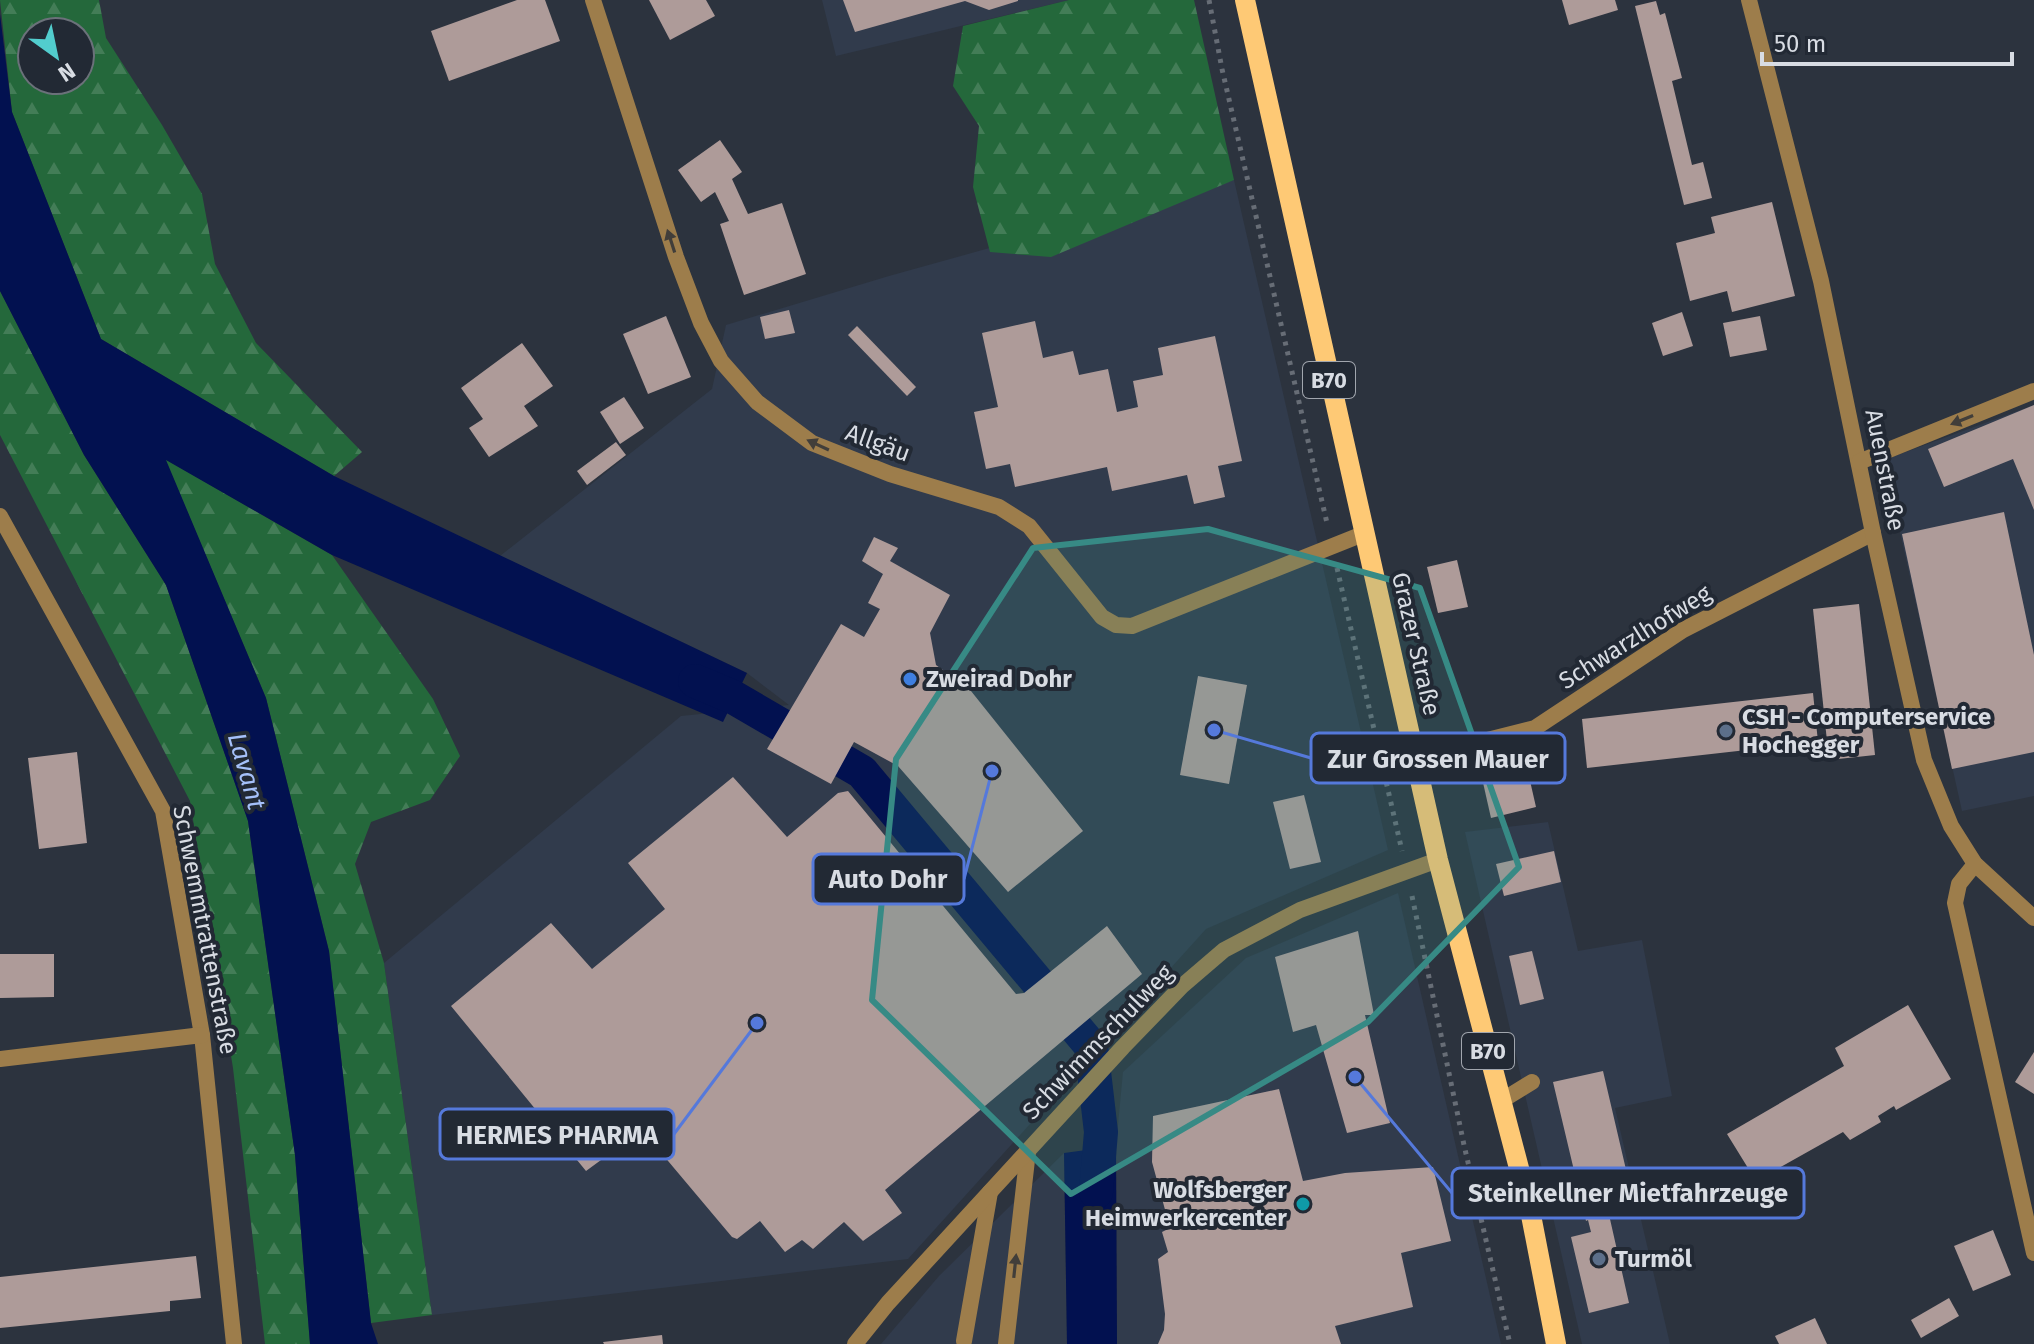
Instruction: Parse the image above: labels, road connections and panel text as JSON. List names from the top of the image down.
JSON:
{
  "streets": {
    "main road": ["B70", "Grazer Straße"],
    "street": [
      "Allgäu",
      "Auenstraße",
      "Schwarzlhofweg",
      "Schwemmtrattenstraße",
      "Schwimmschulweg"
    ]
  },
  "crossings": [
    ["Allgäu", "Grazer Straße"],
    ["Auenstraße", "Schwarzlhofweg"],
    ["Schwarzlhofweg", "Grazer Straße"],
    ["Grazer Straße", "Schwimmschulweg"]
  ],
  "one_way": ["Allgäu"],
  "water": ["Lavant"],
  "places": [
    "Zweirad Dohr",
    "Zur Grossen Mauer",
    "CSH - Computerservice Hochegger",
    "Auto Dohr",
    "HERMES PHARMA",
    "Steinkellner Mietfahrzeuge",
    "Wolfsberger Heimwerkercenter",
    "Turmöl"
  ],
  "scale_bar": "50 m",
  "north": "bottom right"
}
